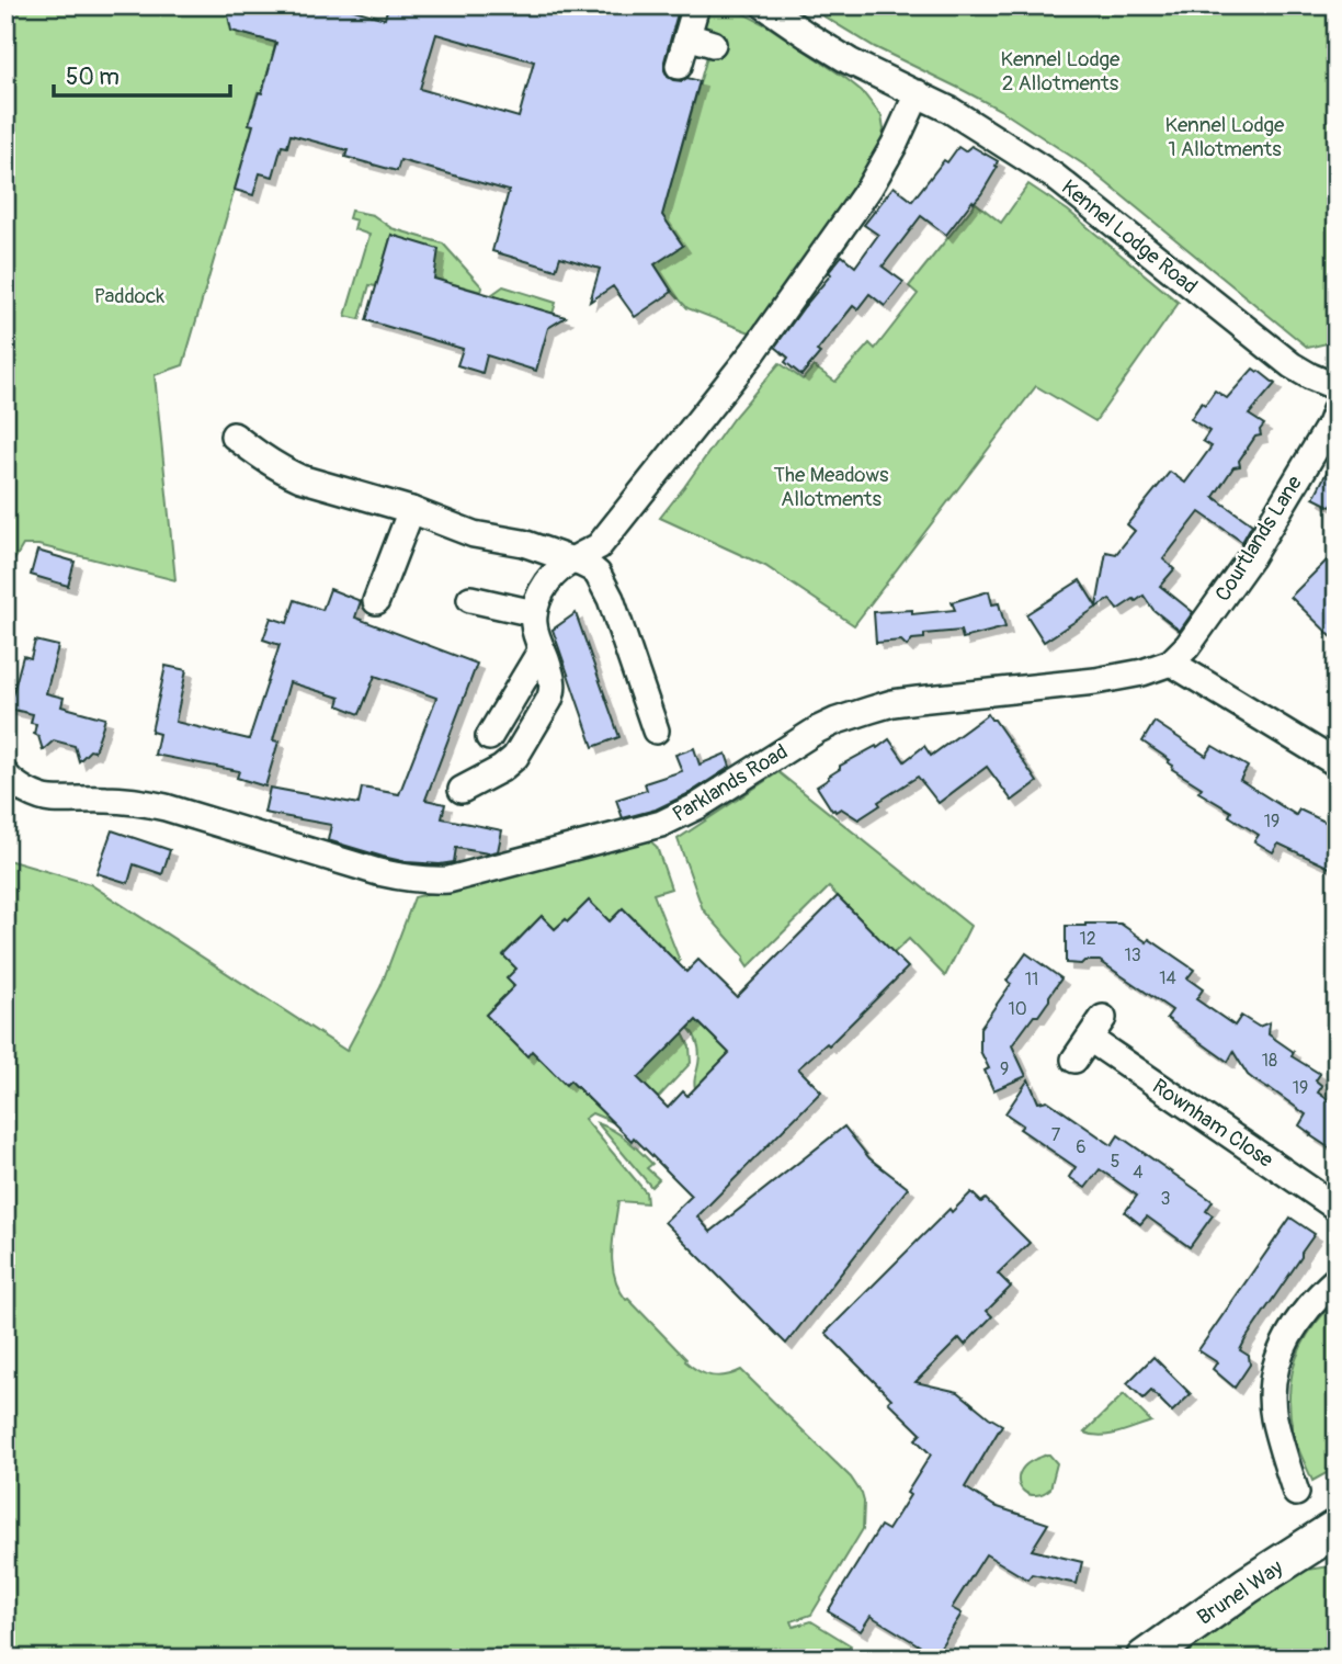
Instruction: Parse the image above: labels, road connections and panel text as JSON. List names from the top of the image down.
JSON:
{
  "streets": {
    "highway": ["Brunel Way"],
    "street": [
      "Kennel Lodge Road",
      "Courtlands Lane",
      "Parklands Road",
      "Rownham Close"
    ]
  },
  "crossings": [
    ["Courtlands Lane", "Parklands Road"]
  ],
  "parks": [
    "Kennel Lodge 2 Allotments",
    "Kennel Lodge 1 Allotments",
    "Paddock",
    "The Meadows Allotments"
  ],
  "house_numbers": [
    "19",
    "12",
    "13",
    "14",
    "11",
    "10",
    "18",
    "9",
    "19",
    "7",
    "6",
    "5",
    "4",
    "3"
  ],
  "scale_bar": "50 m"
}
